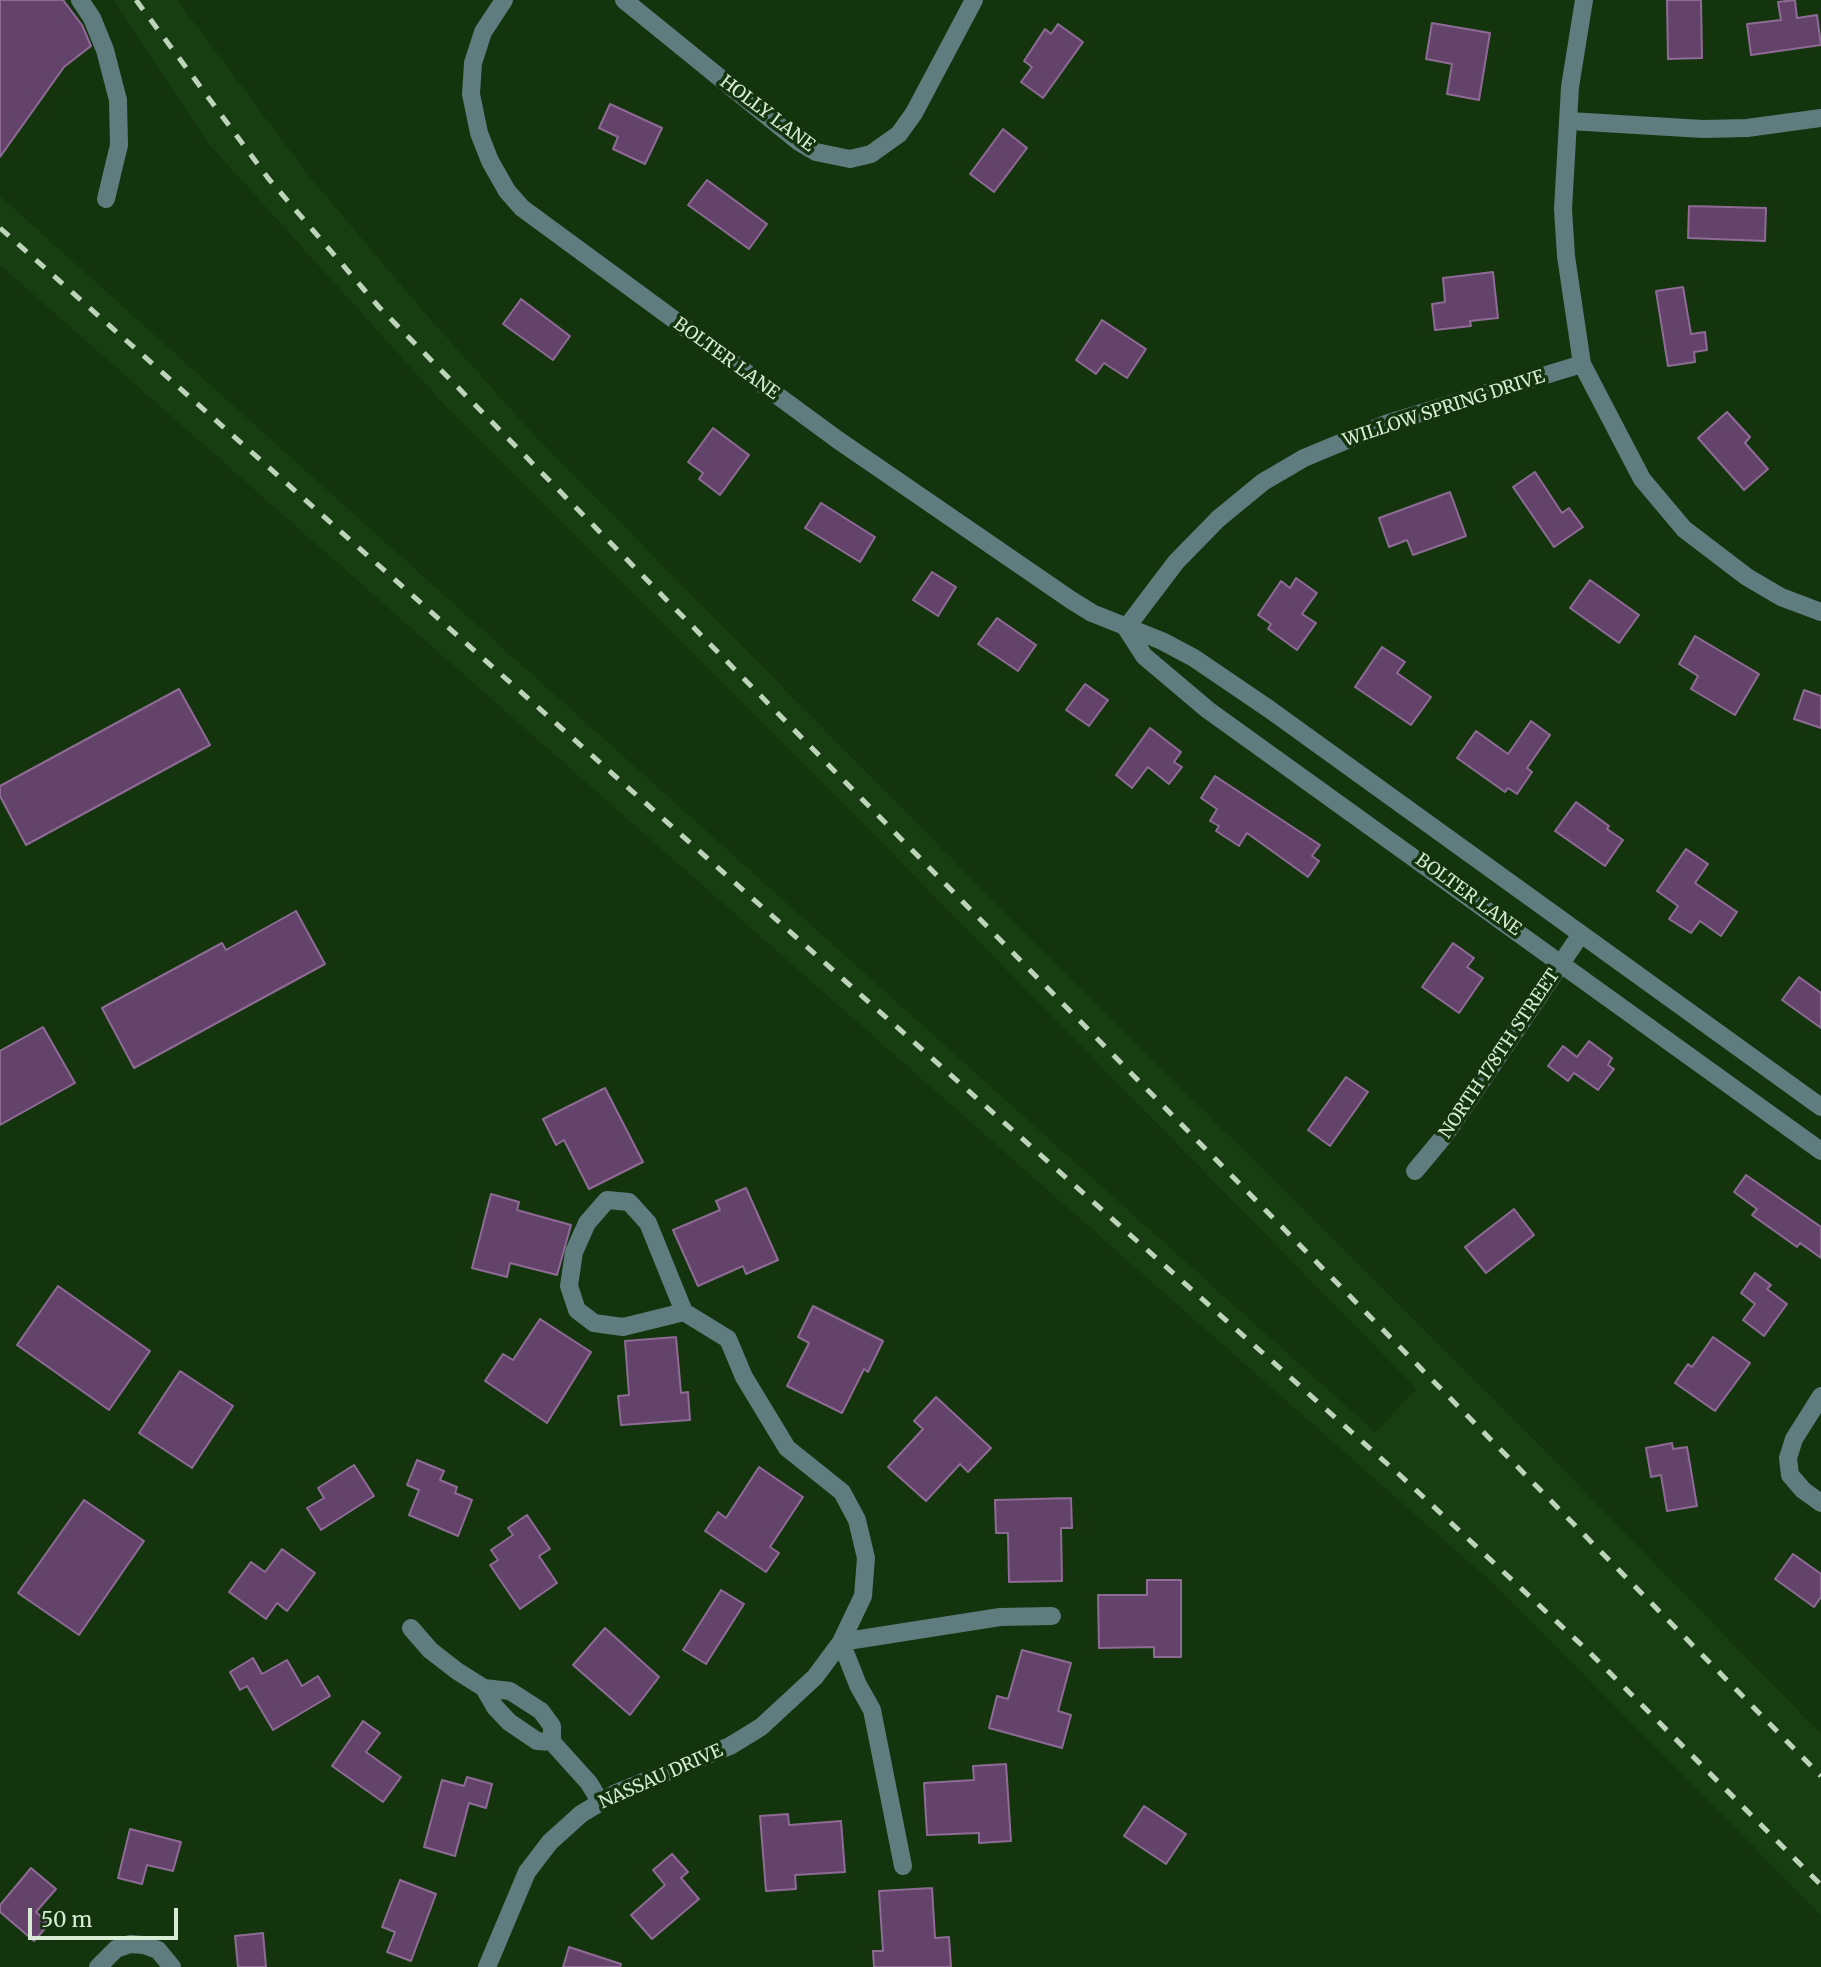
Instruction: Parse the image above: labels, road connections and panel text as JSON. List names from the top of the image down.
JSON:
{
  "streets": {
    "street": [
      "HOLLY LANE",
      "BOLTER LANE",
      "WILLOW SPRING DRIVE",
      "NORTH 178TH STREET",
      "NASSAU DRIVE"
    ]
  },
  "crossings": [
    ["BOLTER LANE", "WILLOW SPRING DRIVE"],
    ["BOLTER LANE", "NORTH 178TH STREET"]
  ],
  "scale_bar": "50 m"
}
